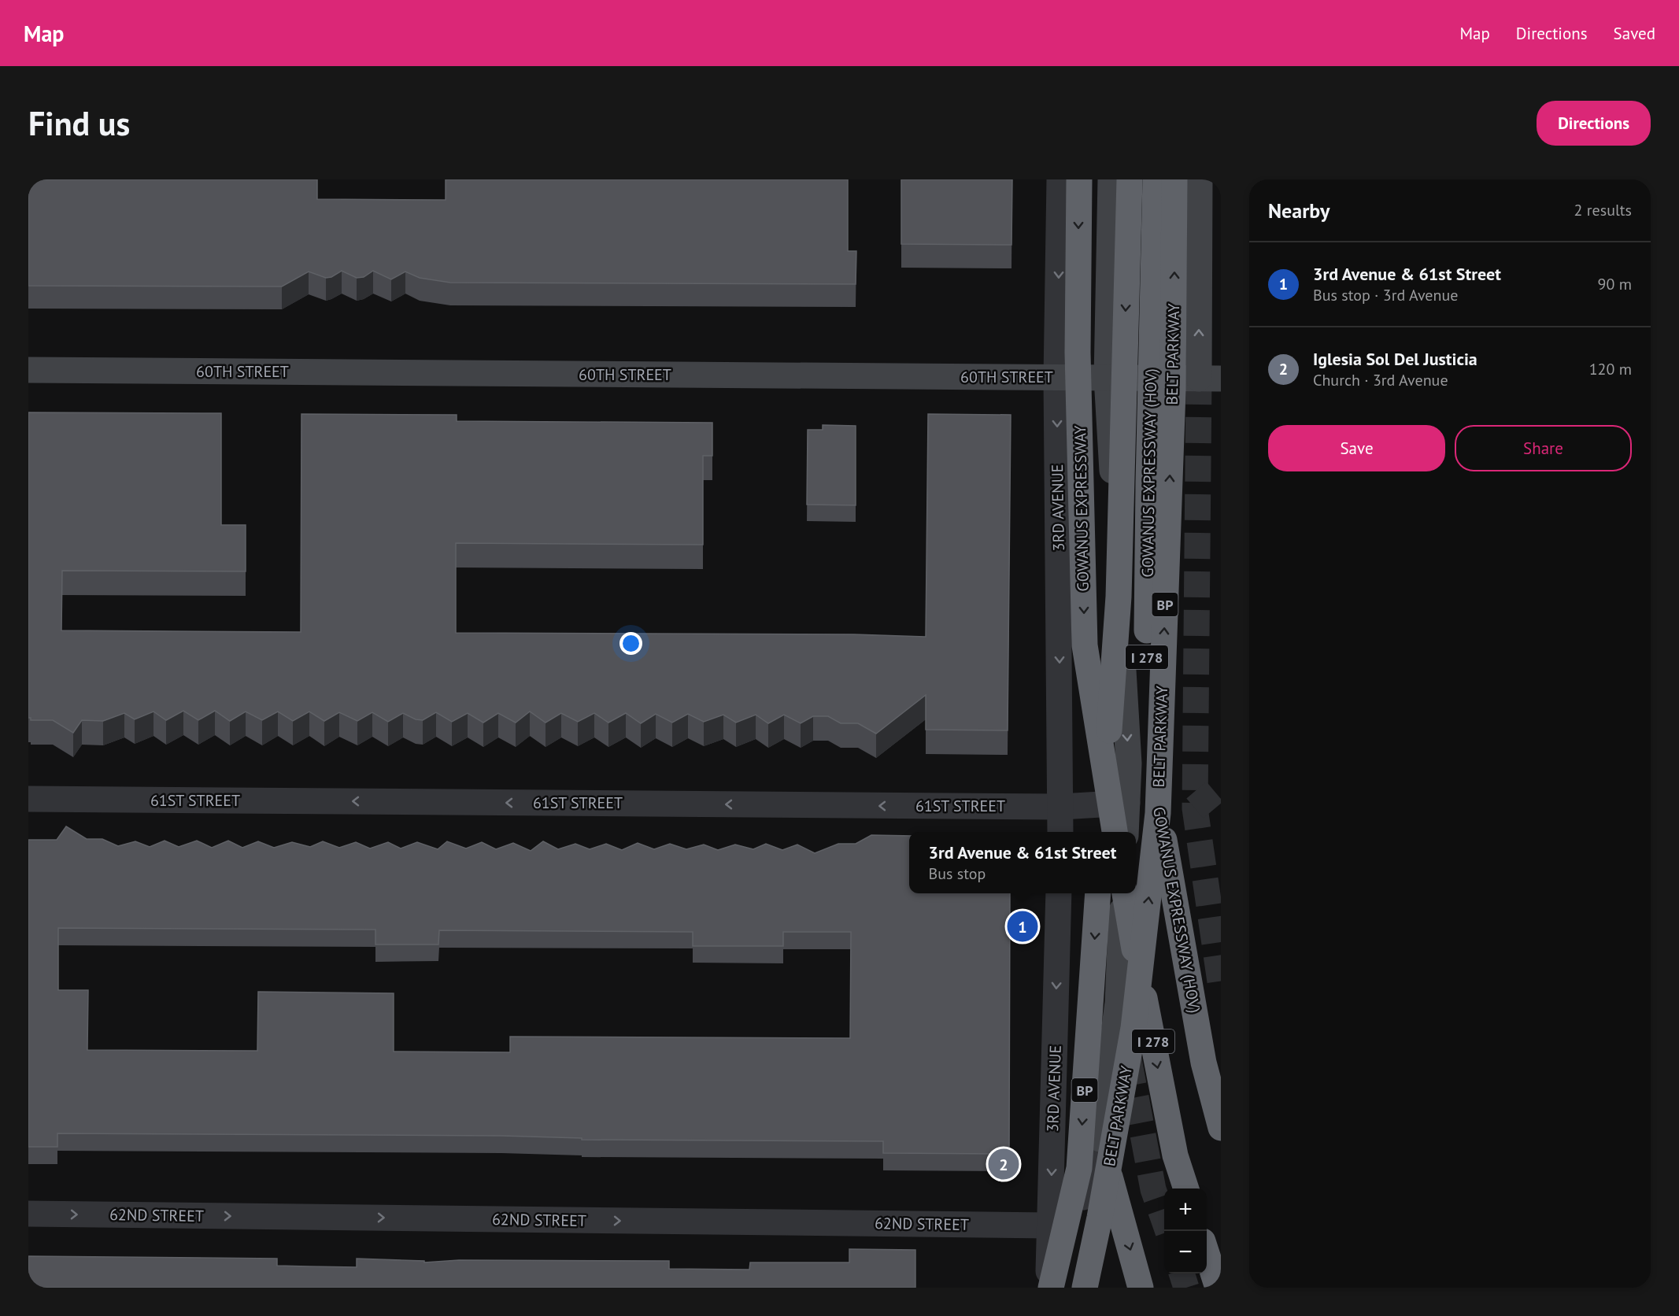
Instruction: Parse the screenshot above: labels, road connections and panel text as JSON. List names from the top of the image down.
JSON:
{
  "streets": {
    "highway": [
      "BELT PARKWAY",
      "GOWANUS EXPRESSWAY (HOV)",
      "GOWANUS EXPRESSWAY",
      "BP",
      "I 278"
    ],
    "main road": ["60TH STREET"],
    "street": ["3RD AVENUE", "61ST STREET", "62ND STREET"]
  },
  "crossings": [
    ["BELT PARKWAY", "3RD AVENUE"],
    ["60TH STREET", "3RD AVENUE"],
    ["3RD AVENUE", "61ST STREET"],
    ["3RD AVENUE", "62ND STREET"]
  ],
  "one_way": ["3RD AVENUE", "61ST STREET", "62ND STREET"],
  "page": {
    "header": "Map",
    "nav": ["Map", "Directions", "Saved"],
    "buttons": [
      "Directions",
      ["Save", "Share"]
    ],
    "title": "Find us",
    "heading": ["Nearby", "2 results"],
    "list": [
      {
        "mark": "1",
        "name": "3rd Avenue & 61st Street",
        "note": "Bus stop · 3rd Avenue",
        "value": "90 m"
      },
      {
        "mark": "2",
        "name": "Iglesia Sol Del Justicia",
        "note": "Church · 3rd Avenue",
        "value": "120 m"
      }
    ],
    "popup": ["3rd Avenue & 61st Street", "Bus stop"],
    "pins": ["1", "2"],
    "map_buttons": ["+", "−"]
  }
}
